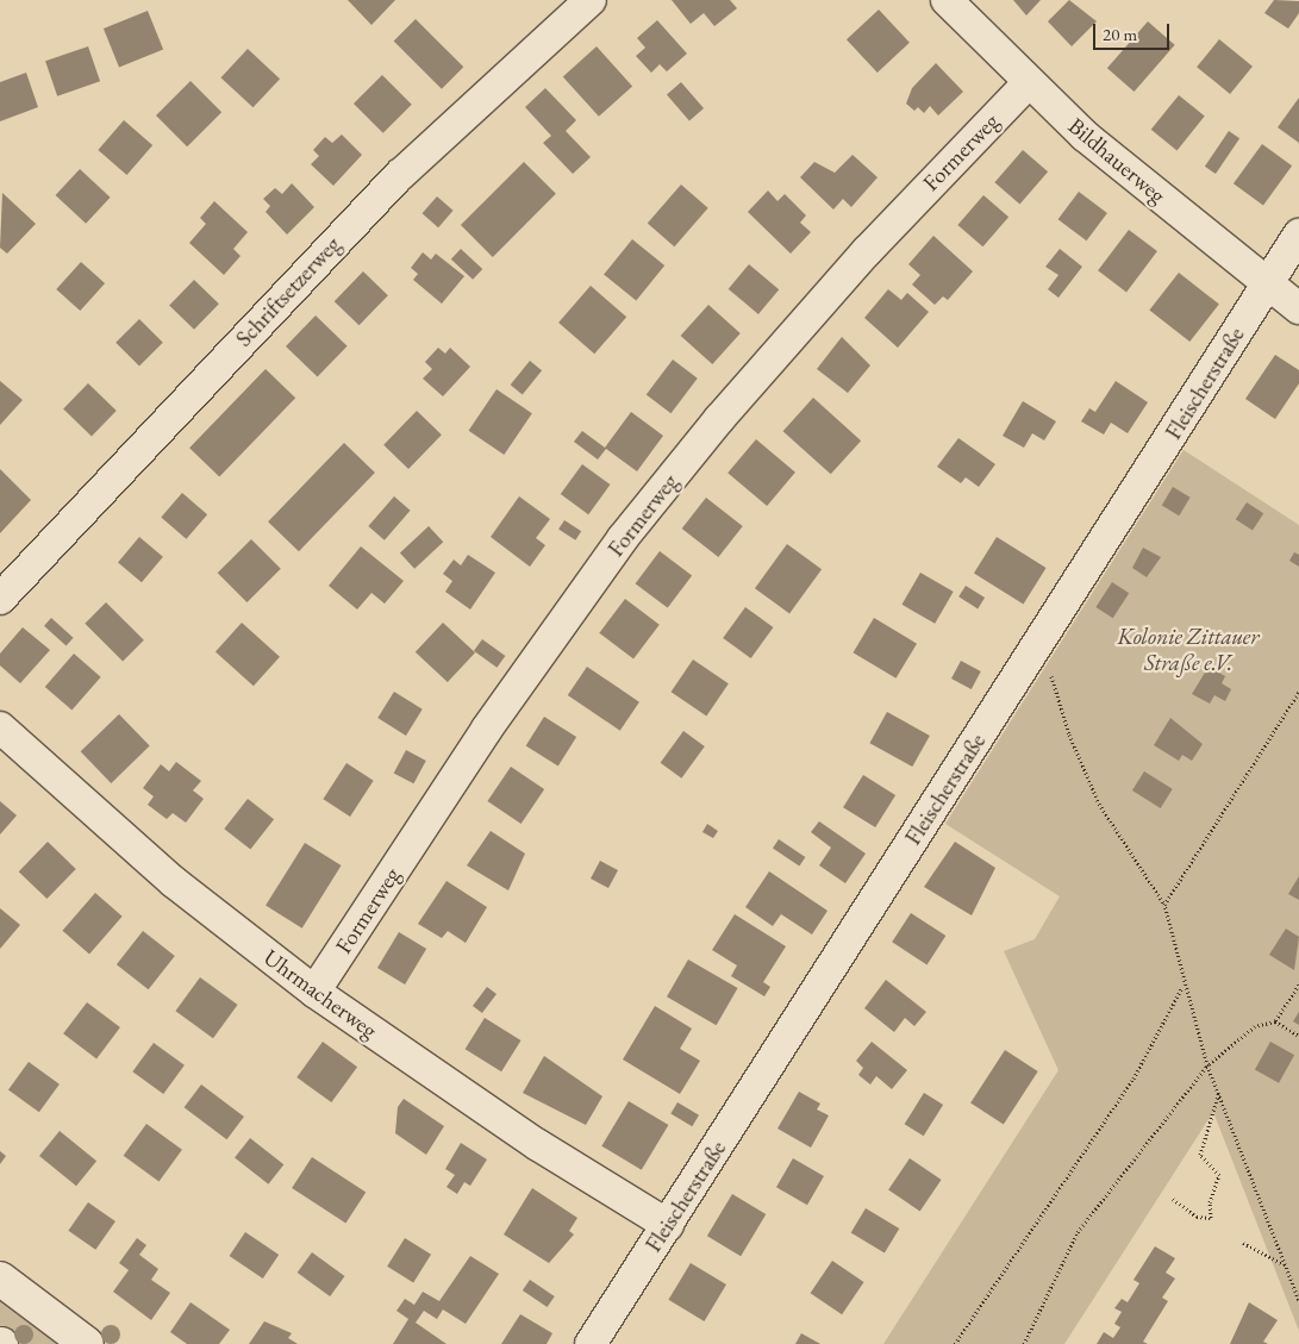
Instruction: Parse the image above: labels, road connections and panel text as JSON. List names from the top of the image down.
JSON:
{
  "streets": {
    "street": [
      "Formerweg",
      "Bildhauerweg",
      "Schriftsetzerweg",
      "Fleischerstraße",
      "Uhrmacherweg"
    ]
  },
  "crossings": [
    ["Formerweg", "Bildhauerweg"],
    ["Formerweg", "Uhrmacherweg"],
    ["Bildhauerweg", "Fleischerstraße"],
    ["Fleischerstraße", "Uhrmacherweg"]
  ],
  "parks": ["Kolonie Zittauer Straße e.V."],
  "scale_bar": "20 m"
}
